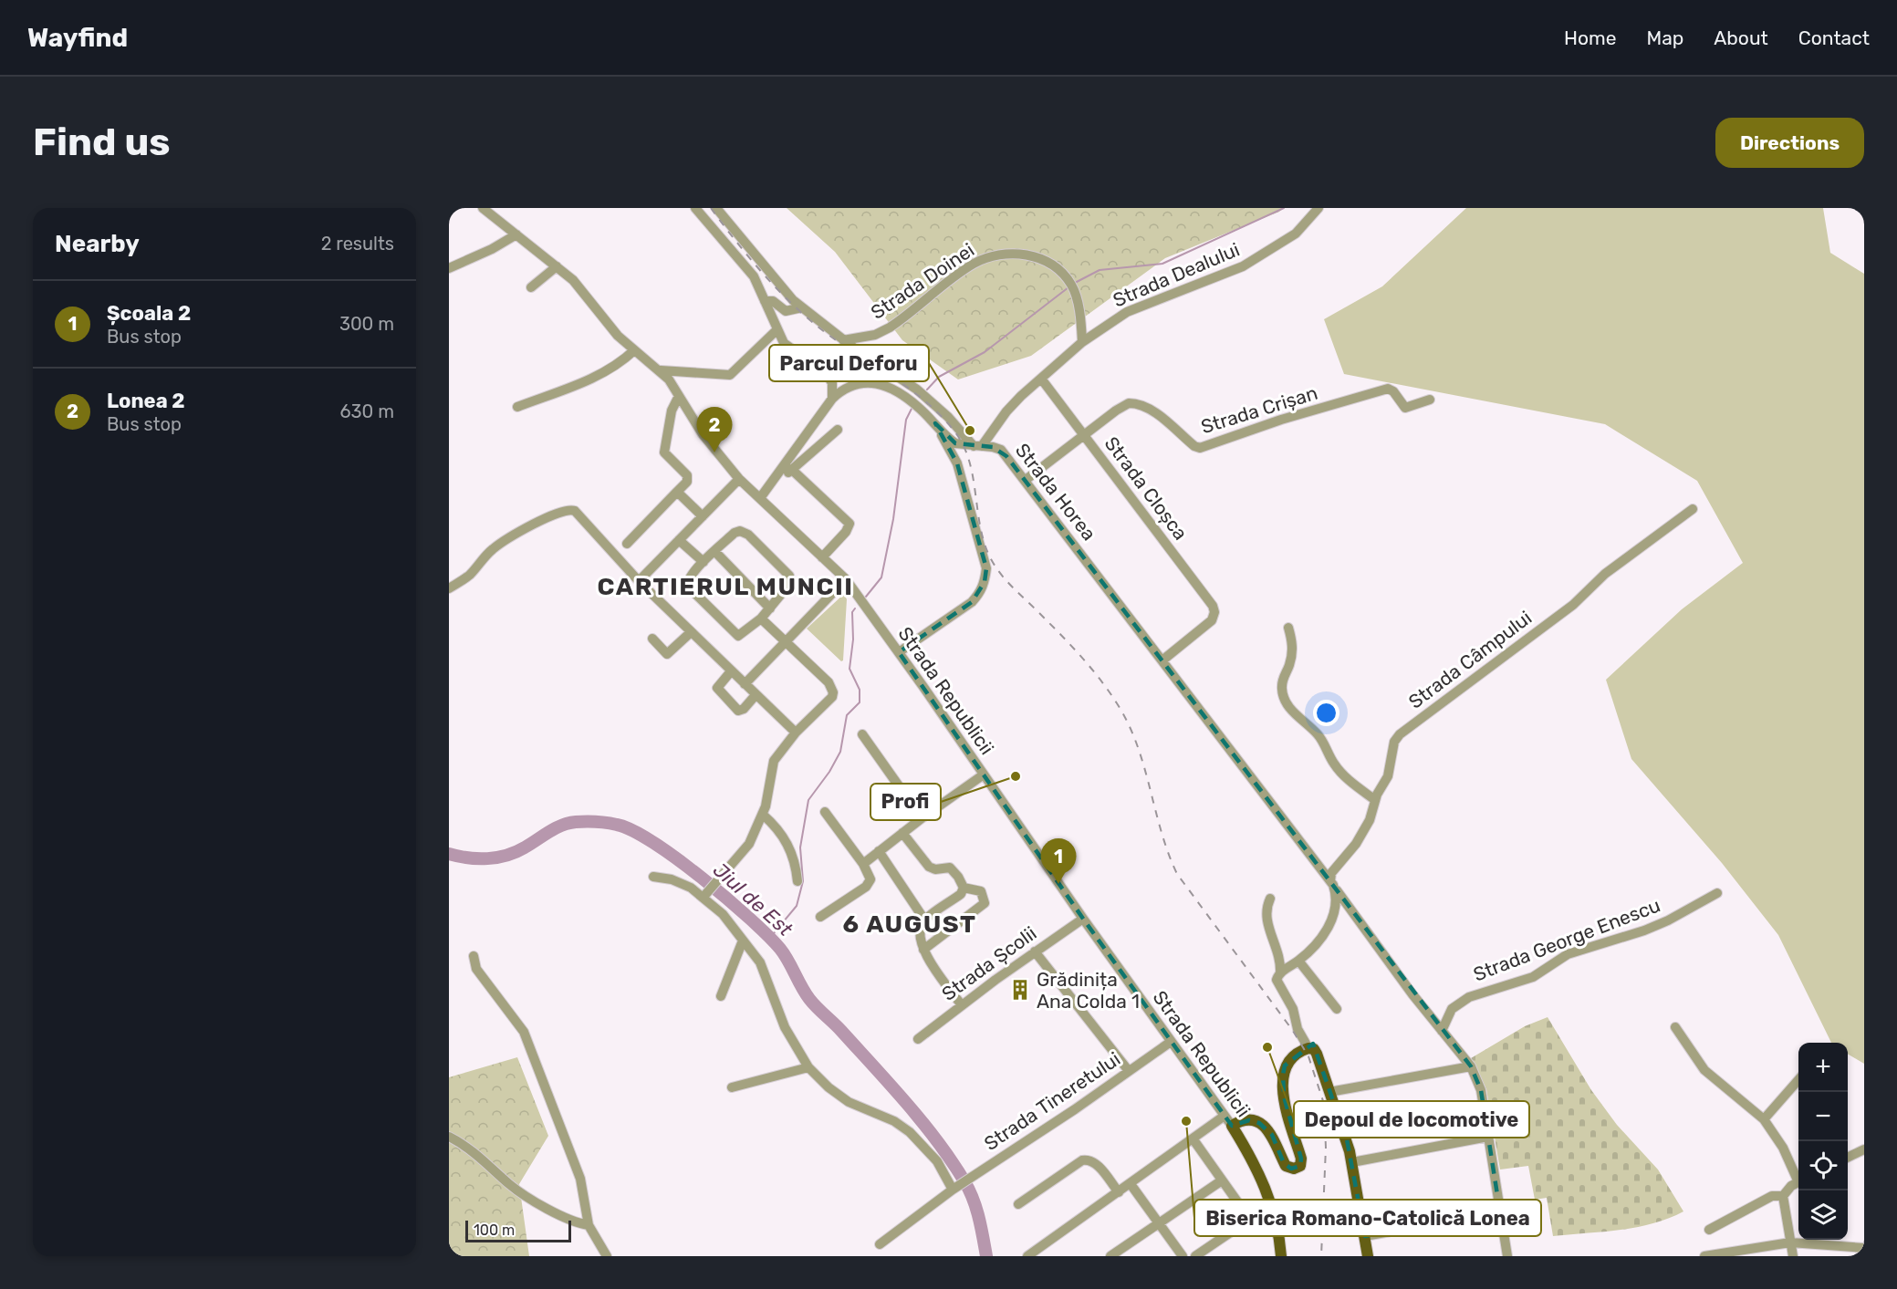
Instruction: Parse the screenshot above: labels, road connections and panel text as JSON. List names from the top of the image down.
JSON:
{
  "streets": {
    "main road": ["Strada Republicii"],
    "street": [
      "Strada Dealului",
      "Strada Doinei",
      "Strada Crișan",
      "Strada Cloșca",
      "Strada Horea",
      "Strada Câmpului",
      "Strada George Enescu",
      "Strada Școlii",
      "Strada Tineretului"
    ]
  },
  "crossings": [
    ["Strada Dealului", "Strada Doinei"],
    ["Strada Dealului", "Strada Cloșca"],
    ["Strada Dealului", "Strada Horea"],
    ["Strada Crișan", "Strada Cloșca"],
    ["Strada Crișan", "Strada Horea"],
    ["Strada Cloșca", "Strada Horea"],
    ["Strada Republicii", "Strada Școlii"],
    ["Strada Republicii", "Strada Tineretului"]
  ],
  "districts": ["CARTIERUL MUNCII", "6 AUGUST"],
  "water": ["Jiul de Est"],
  "places": {
    "other": [
      "Parcul Deforu",
      "Profi",
      "Depoul de locomotive",
      "Biserica Romano-Catolică Lonea"
    ],
    "building": ["Grădinița Ana Colda 1"]
  },
  "scale_bar": "100 m",
  "page": {
    "header": "Wayfind",
    "nav": [
      "Home",
      "Map",
      "About",
      "Contact"
    ],
    "buttons": "Directions",
    "title": "Find us",
    "heading": ["Nearby", "2 results"],
    "list": [
      {
        "mark": "1",
        "name": "Școala 2",
        "note": "Bus stop",
        "value": "300 m"
      },
      {
        "mark": "2",
        "name": "Lonea 2",
        "note": "Bus stop",
        "value": "630 m"
      }
    ],
    "pins": ["2", "1"],
    "map_buttons": ["+", "−"],
    "scale": "100 m"
  }
}
